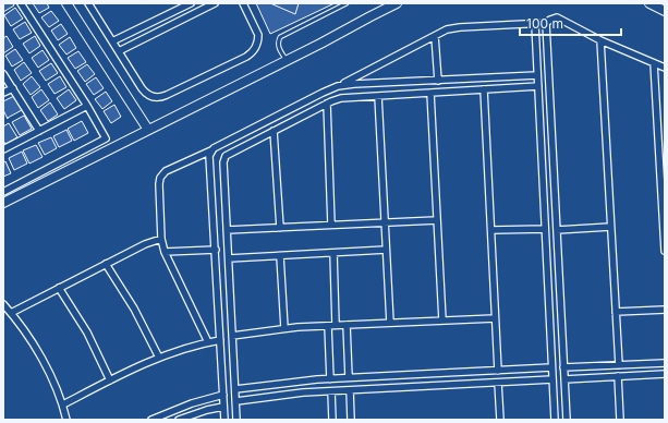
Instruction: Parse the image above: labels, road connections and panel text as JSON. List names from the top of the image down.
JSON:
{
  "scale_bar": "100 m"
}
